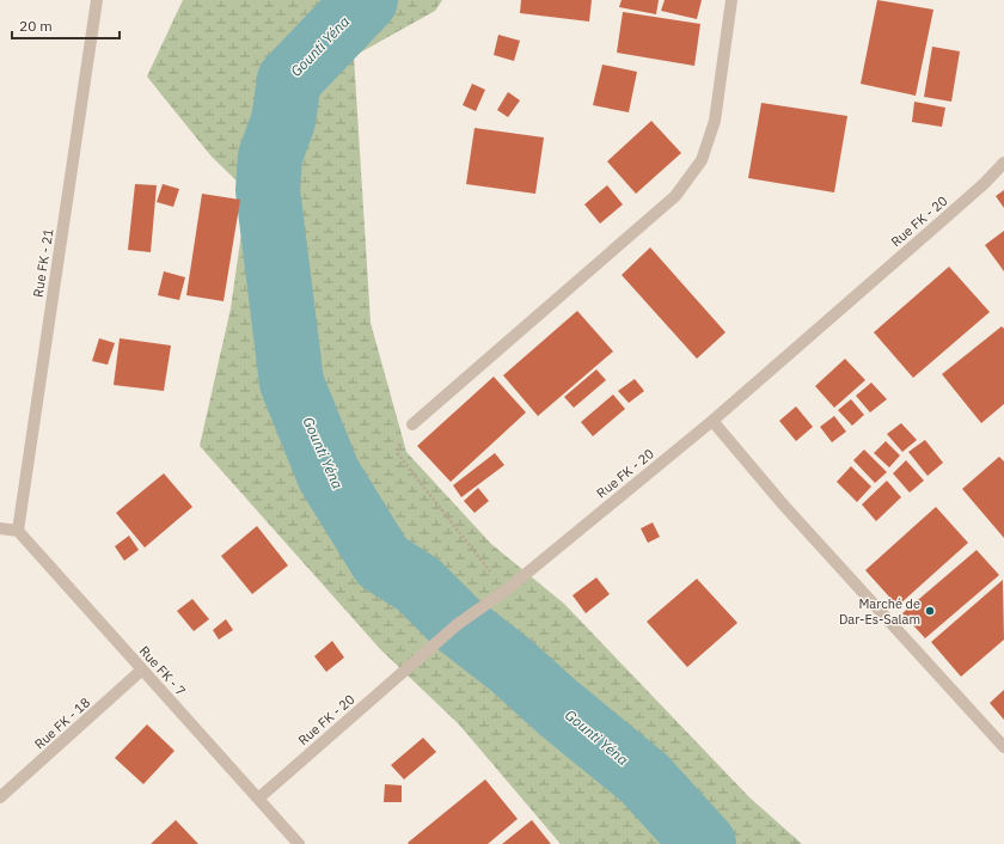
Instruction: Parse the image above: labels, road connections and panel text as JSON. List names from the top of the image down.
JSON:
{
  "streets": {
    "street": [
      "Rue FK - 20",
      "Rue FK - 21",
      "Rue FK - 7",
      "Rue FK - 18"
    ]
  },
  "crossings": [
    ["Rue FK - 20", "Rue FK - 7"],
    ["Rue FK - 21", "Rue FK - 7"],
    ["Rue FK - 7", "Rue FK - 18"]
  ],
  "water": ["Gounti Yéna"],
  "places": ["Marché de Dar-Es-Salam"],
  "scale_bar": "20 m"
}
